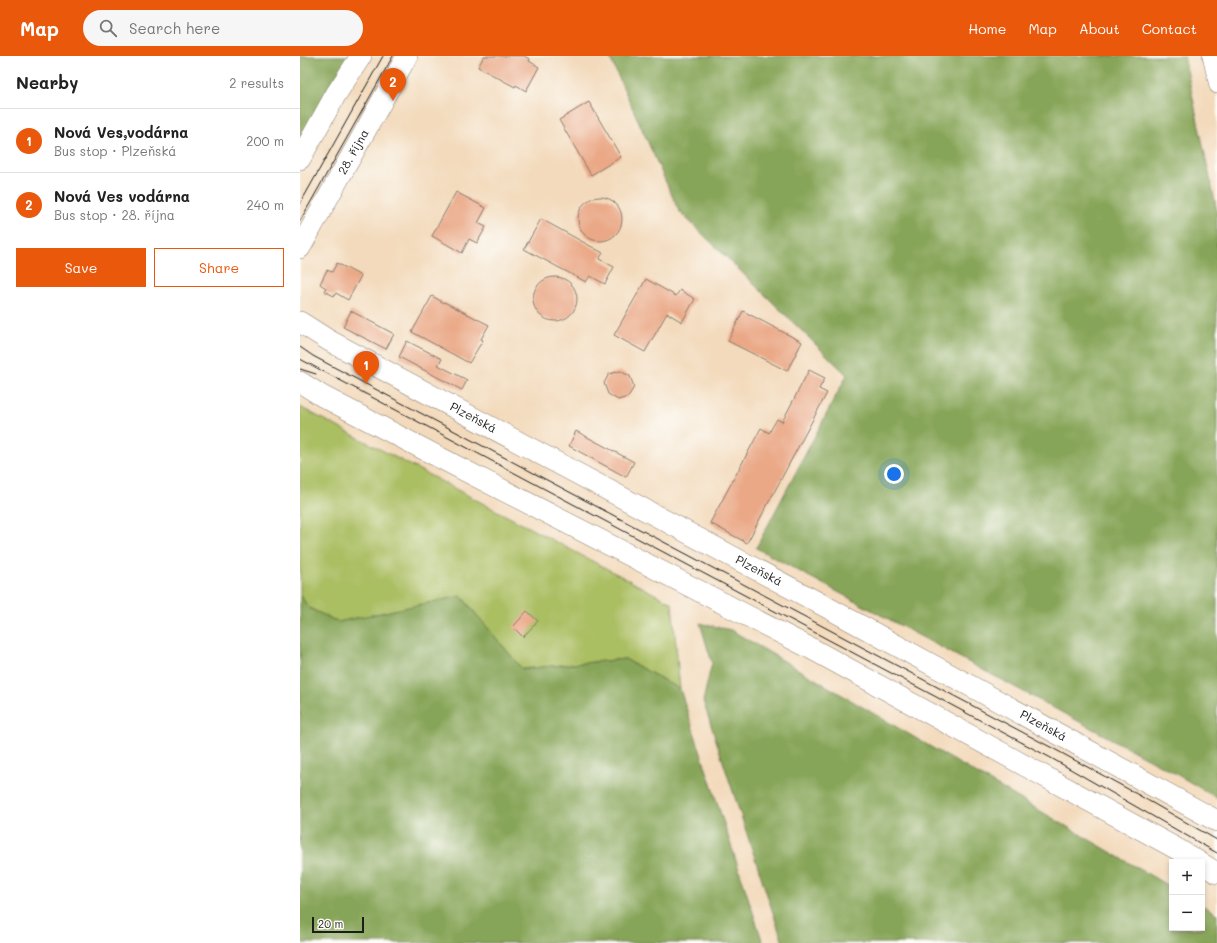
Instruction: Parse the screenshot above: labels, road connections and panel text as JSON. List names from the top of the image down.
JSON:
{
  "streets": {
    "main road": ["28. října", "Plzeňská"]
  },
  "scale_bar": "20 m",
  "page": {
    "header": "Map",
    "search": "Search here",
    "nav": [
      "Home",
      "Map",
      "About",
      "Contact"
    ],
    "heading": ["Nearby", "2 results"],
    "pins": ["2", "1"],
    "list": [
      {
        "mark": "1",
        "name": "Nová Ves,vodárna",
        "note": "Bus stop · Plzeňská",
        "value": "200 m"
      },
      {
        "mark": "2",
        "name": "Nová Ves vodárna",
        "note": "Bus stop · 28. října",
        "value": "240 m"
      }
    ],
    "buttons": ["Save", "Share"],
    "map_buttons": ["+", "−"],
    "scale": "20 m"
  }
}
